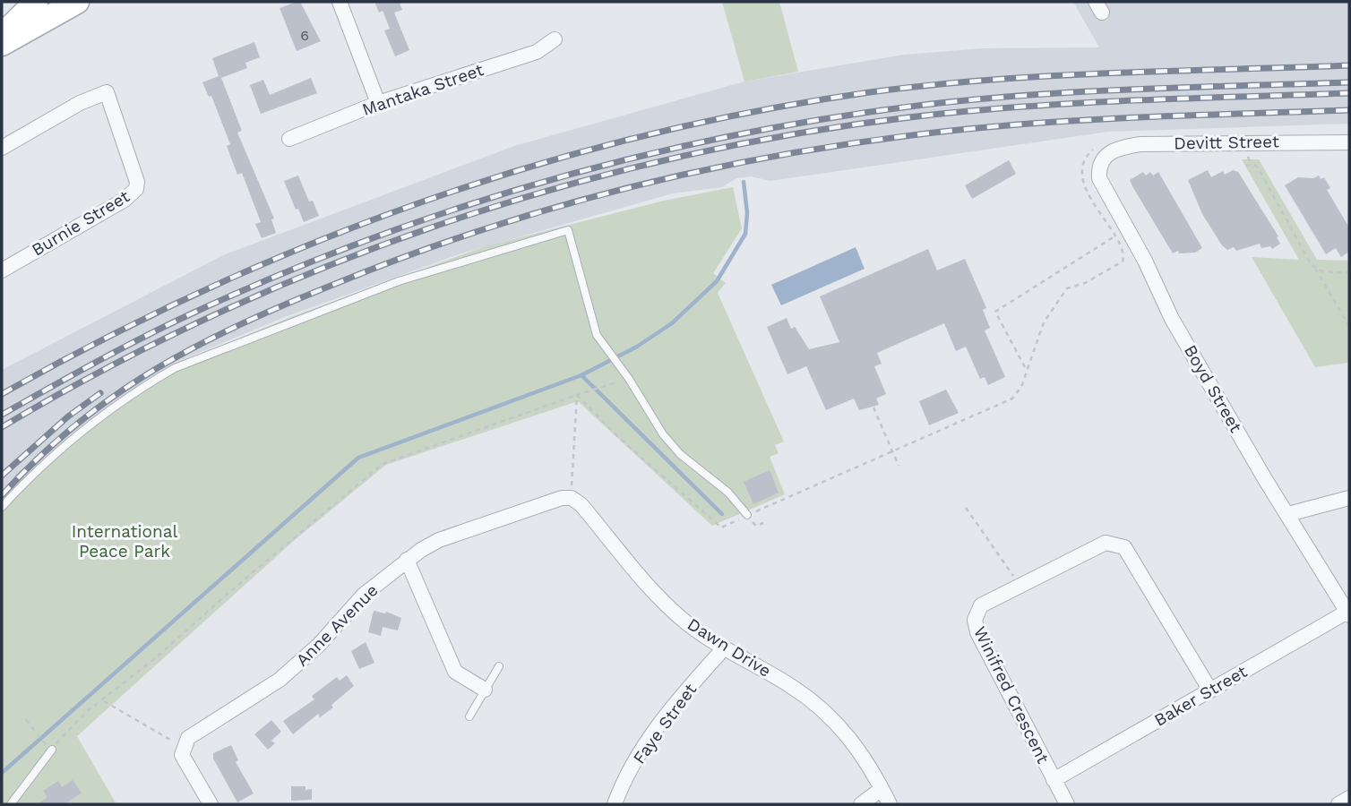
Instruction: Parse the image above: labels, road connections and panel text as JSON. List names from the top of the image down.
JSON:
{
  "streets": {
    "street": [
      "Mantaka Street",
      "Devitt Street",
      "Burnie Street",
      "Boyd Street",
      "Anne Avenue",
      "Dawn Drive",
      "Winifred Crescent",
      "Baker Street",
      "Faye Street"
    ]
  },
  "crossings": [
    ["Devitt Street", "Boyd Street"],
    ["Boyd Street", "Baker Street"],
    ["Anne Avenue", "Dawn Drive"],
    ["Dawn Drive", "Faye Street"],
    ["Winifred Crescent", "Baker Street"]
  ],
  "parks": ["International Peace Park"],
  "house_numbers": ["6"]
}
